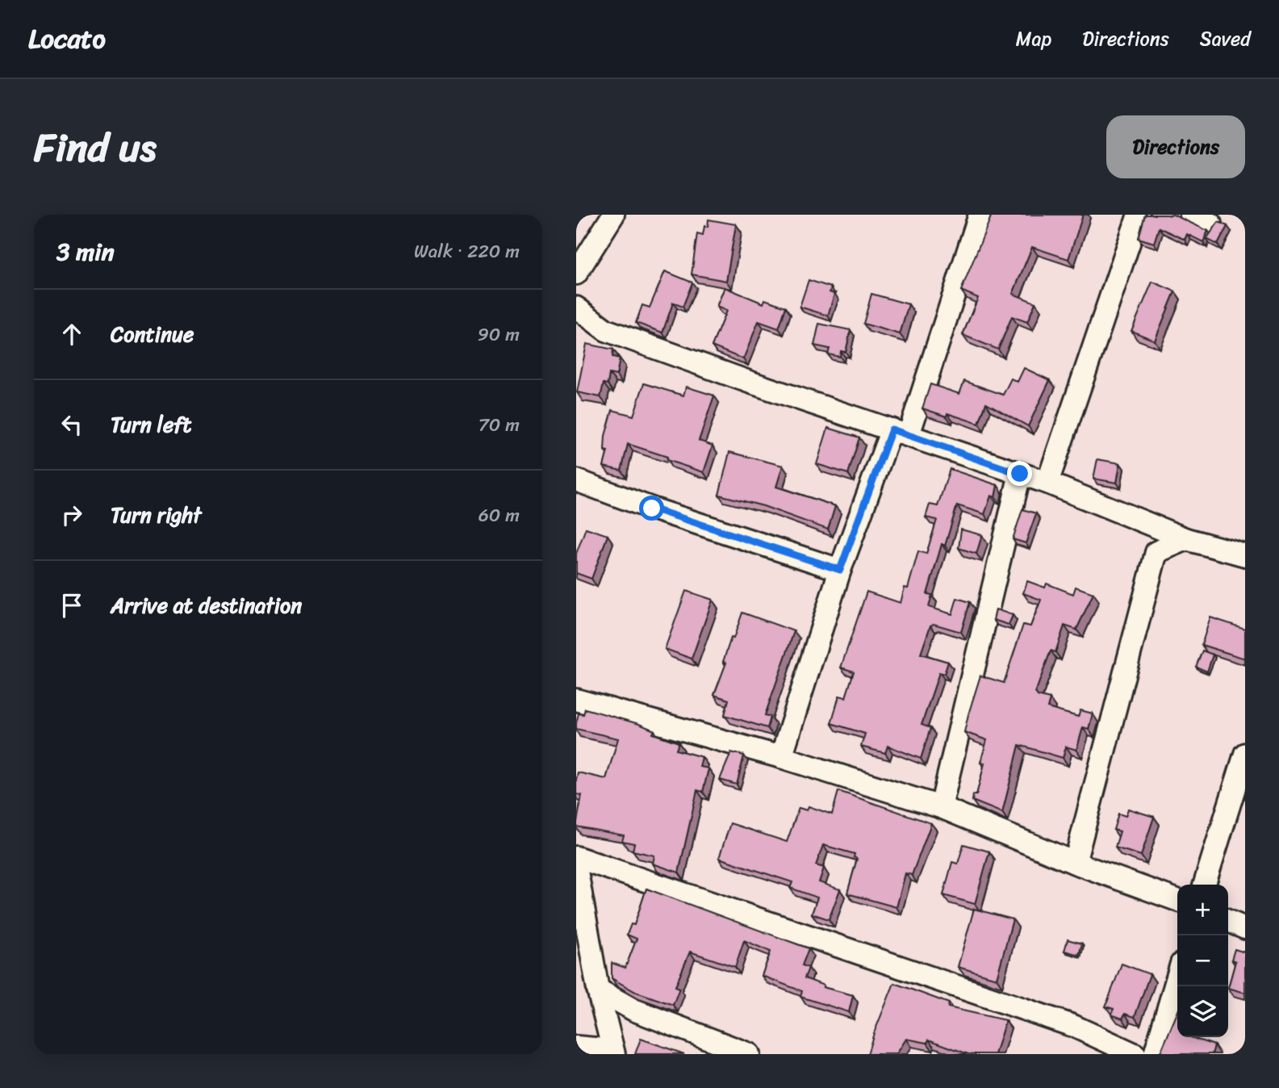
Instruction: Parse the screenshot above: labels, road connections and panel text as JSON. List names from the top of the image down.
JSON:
{
  "page": {
    "header": "Locato",
    "nav": ["Map", "Directions", "Saved"],
    "title": "Find us",
    "buttons": "Directions",
    "heading": ["3 min", "Walk · 220 m"],
    "list": [
      ["Continue", "90 m"],
      ["Turn left", "70 m"],
      ["Turn right", "60 m"],
      "Arrive at destination"
    ],
    "map_buttons": ["+", "−"]
  }
}
